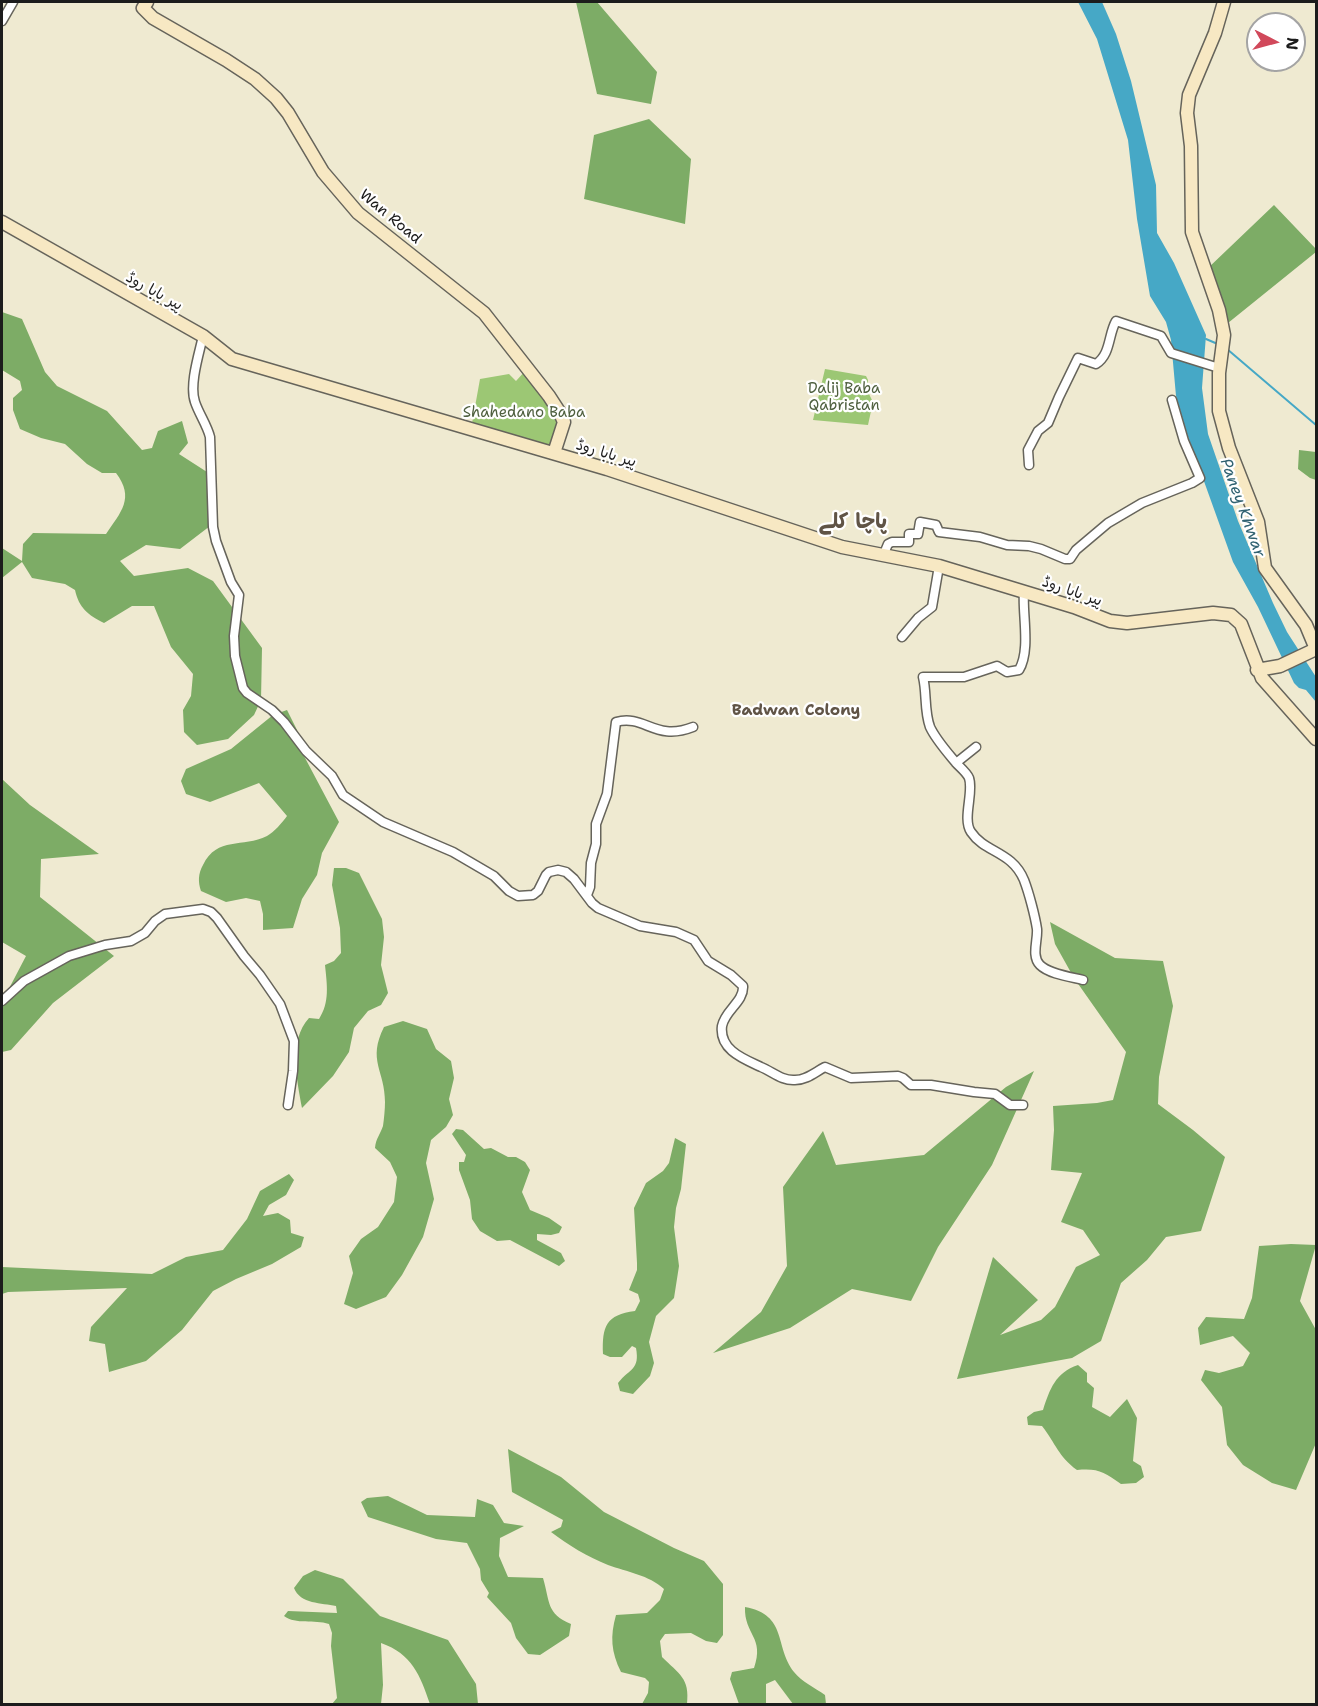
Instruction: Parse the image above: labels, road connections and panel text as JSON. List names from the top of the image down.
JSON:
{
  "streets": {
    "main road": ["Wan Road", "پیر بابا روڈ"]
  },
  "crossings": [
    ["Wan Road", "پیر بابا روڈ"]
  ],
  "districts": ["پاچا کلے", "Badwan Colony"],
  "water": ["Paney Khwar"],
  "parks": ["Dalij Baba Qabristan", "Shahedano Baba"],
  "north": "right"
}
